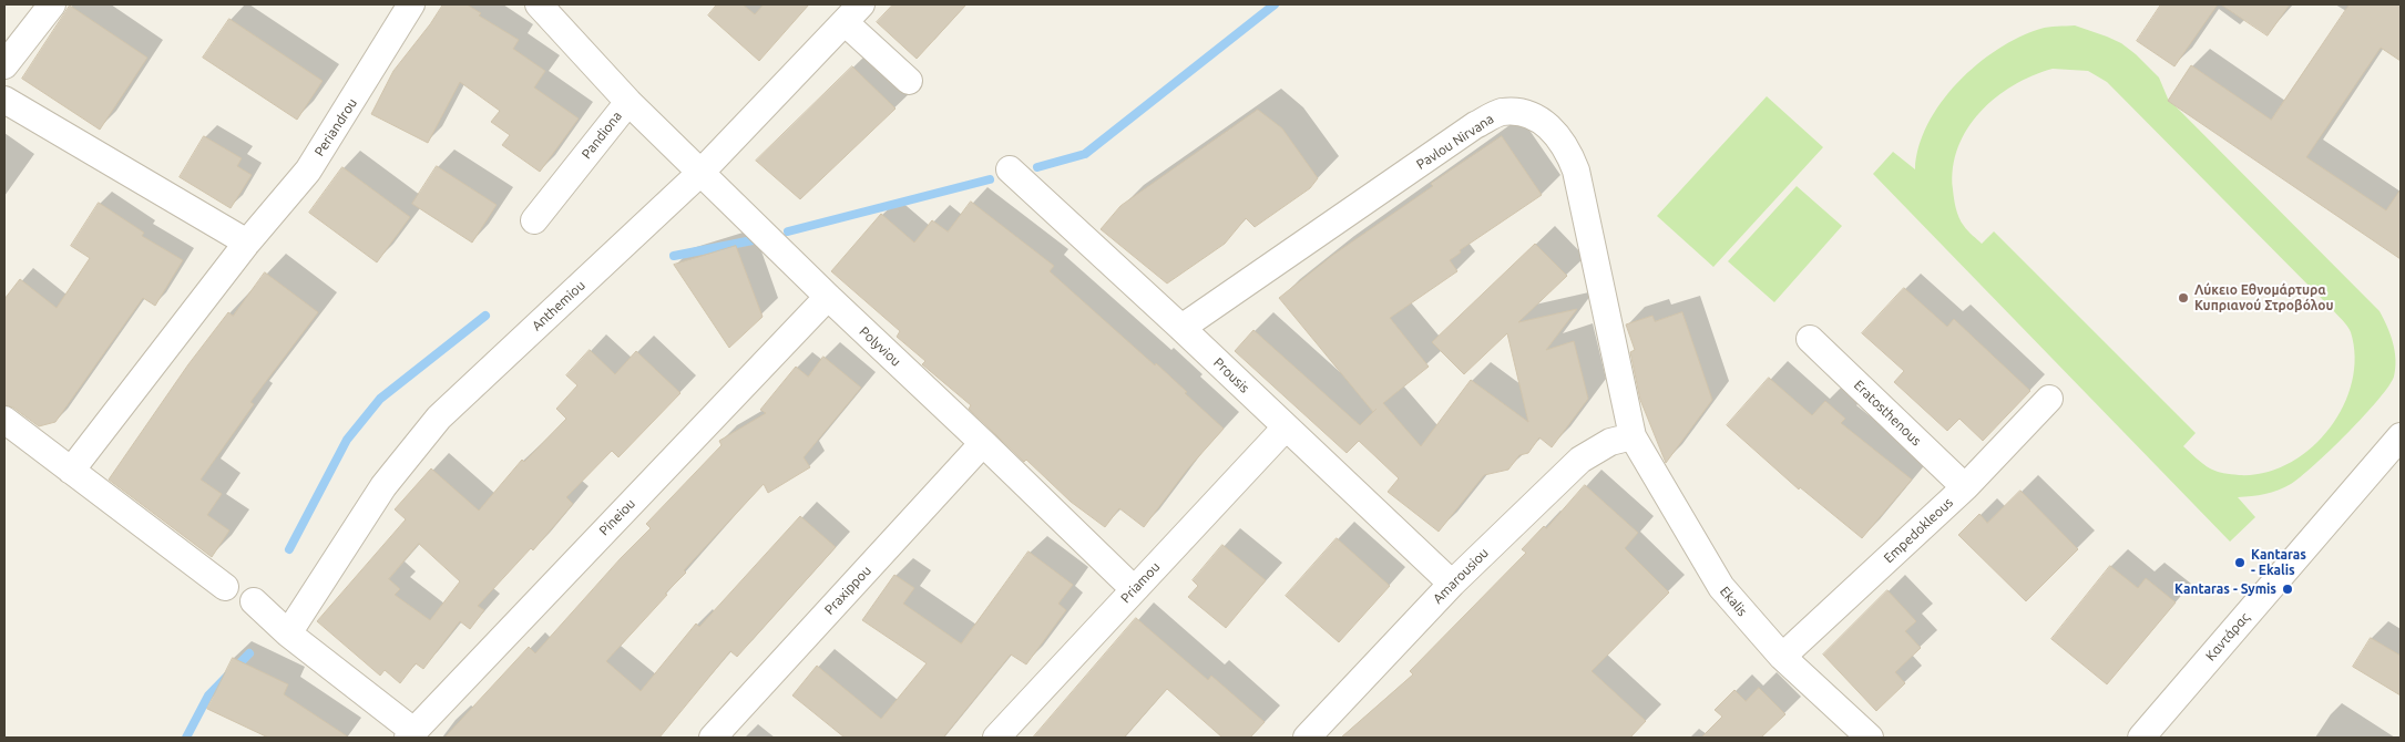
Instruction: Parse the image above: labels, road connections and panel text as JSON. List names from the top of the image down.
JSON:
{
  "streets": {
    "street": [
      "Periandrou",
      "Pandiona",
      "Pavlou Nirvana",
      "Anthemiou",
      "Polyviou",
      "Prousis",
      "Eratosthenous",
      "Pineiou",
      "Empedokleous",
      "Amarousiou",
      "Priamou",
      "Praxippou",
      "Ekalis",
      "Καντάρας"
    ]
  },
  "crossings": [
    ["Pandiona", "Polyviou"],
    ["Pavlou Nirvana", "Prousis"],
    ["Pavlou Nirvana", "Amarousiou"],
    ["Pavlou Nirvana", "Ekalis"],
    ["Anthemiou", "Polyviou"],
    ["Polyviou", "Pineiou"],
    ["Polyviou", "Priamou"],
    ["Polyviou", "Praxippou"],
    ["Prousis", "Amarousiou"],
    ["Prousis", "Priamou"],
    ["Eratosthenous", "Empedokleous"],
    ["Empedokleous", "Ekalis"],
    ["Amarousiou", "Ekalis"]
  ],
  "places": ["Λύκειο Εθνομάρτυρα Κυπριανού Στροβόλου", "Kantaras - Ekalis", "Kantaras - Symis"]
}
